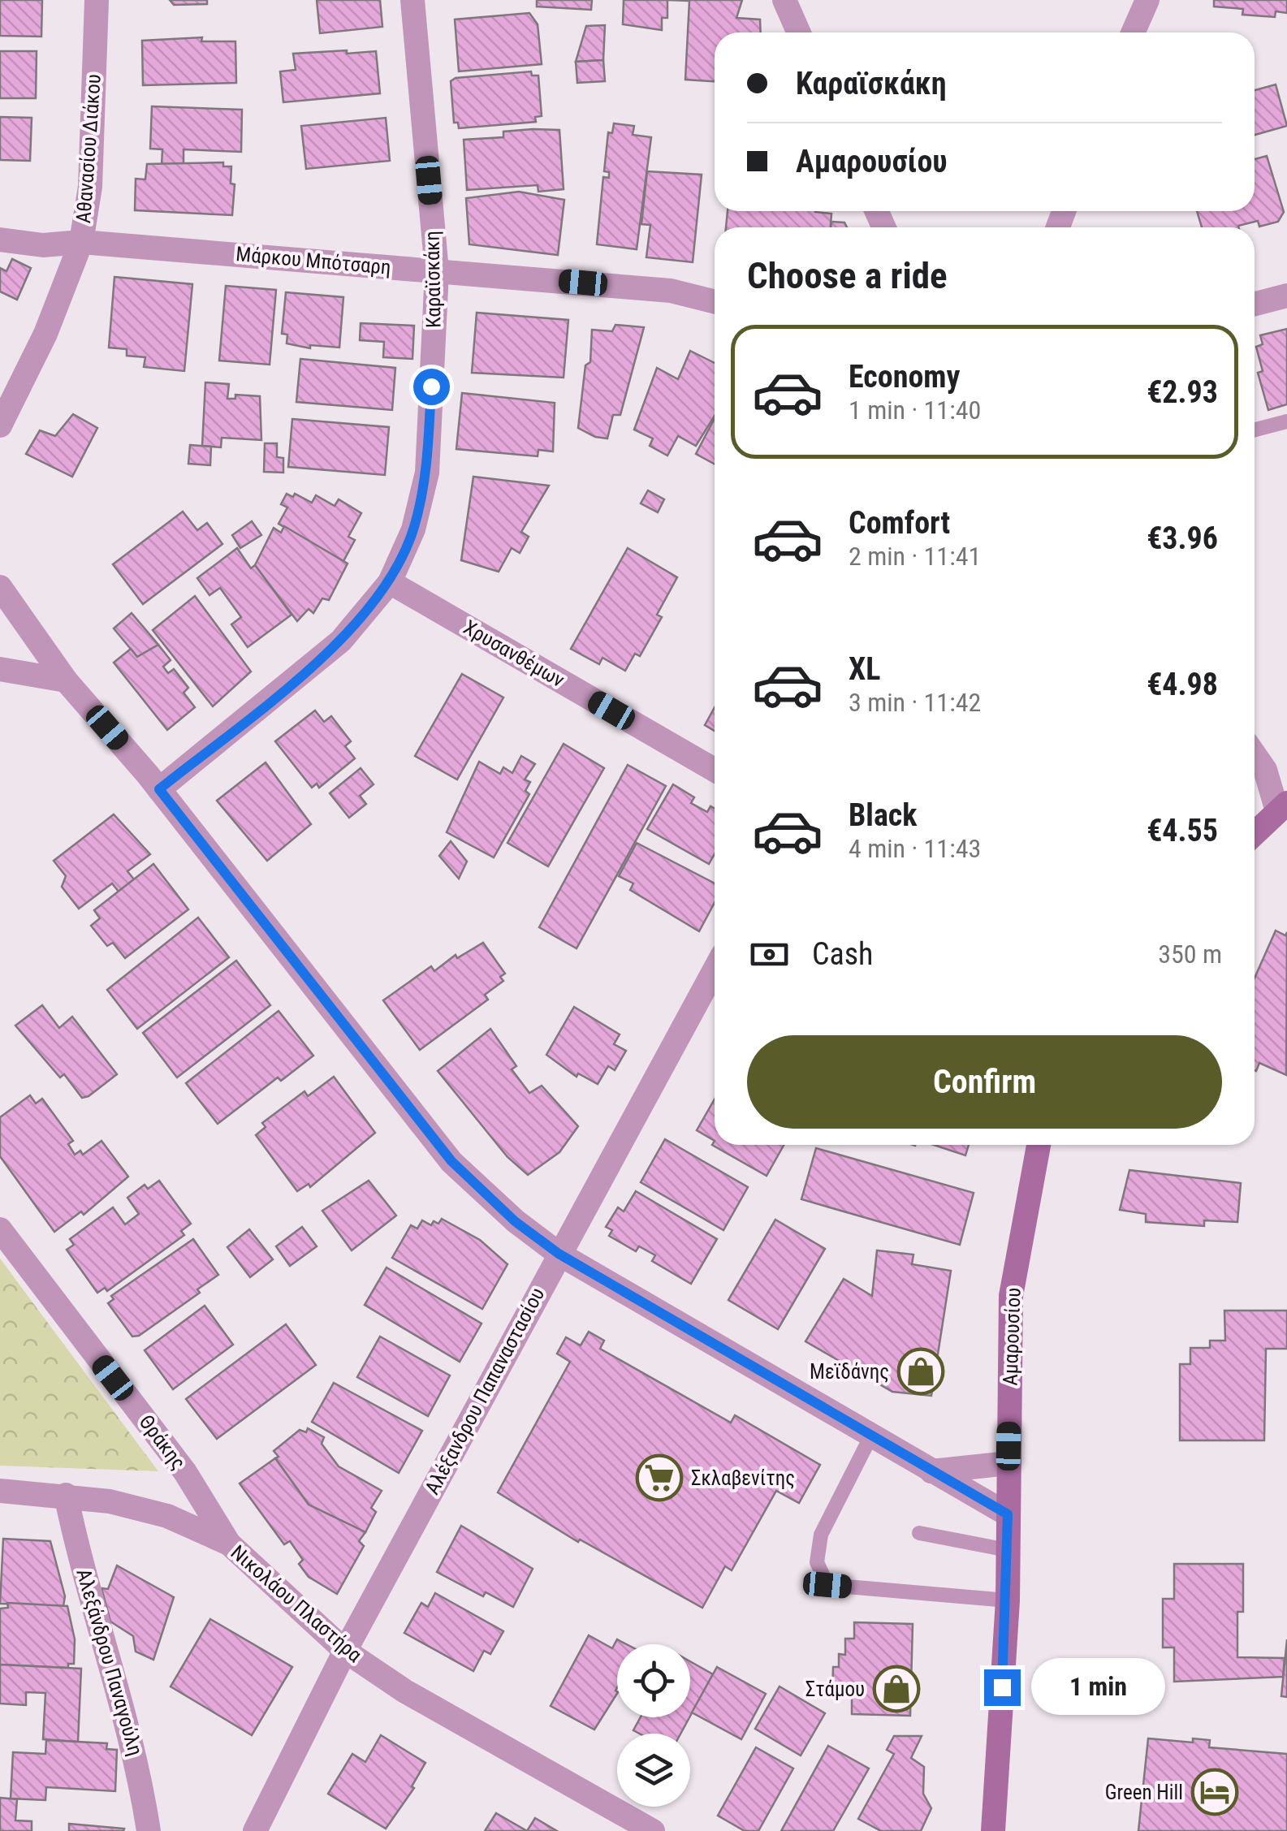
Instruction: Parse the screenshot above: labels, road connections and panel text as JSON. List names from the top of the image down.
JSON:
{
  "streets": {
    "main road": ["Αμαρουσίου"],
    "street": [
      "Αθανασίου Διάκου",
      "Μάρκου Μπότσαρη",
      "Καραϊσκάκη",
      "Χρυσανθέμων",
      "Αλέξανδρου Παπαναστασίου",
      "Θράκης",
      "Νικολάου Πλαστήρα",
      "Αλεξάνδρου Παναγούλη"
    ]
  },
  "crossings": [
    ["Αθανασίου Διάκου", "Μάρκου Μπότσαρη"],
    ["Μάρκου Μπότσαρη", "Καραϊσκάκη"],
    ["Καραϊσκάκη", "Χρυσανθέμων"],
    ["Αλέξανδρου Παπαναστασίου", "Νικολάου Πλαστήρα"],
    ["Θράκης", "Νικολάου Πλαστήρα"],
    ["Νικολάου Πλαστήρα", "Αλεξάνδρου Παναγούλη"]
  ],
  "places": {
    "shop": ["Μεϊδάνης", "Στάμου"],
    "supermarket": ["Σκλαβενίτης"],
    "hotel": ["Green Hill"]
  },
  "page": {
    "banner": ["Καραϊσκάκη", "Αμαρουσίου"],
    "heading": "Choose a ride",
    "list": [
      {
        "name": "Economy",
        "note": "1 min · 11:40",
        "value": "€2.93"
      },
      {
        "name": "Comfort",
        "note": "2 min · 11:41",
        "value": "€3.96"
      },
      {
        "name": "XL",
        "note": "3 min · 11:42",
        "value": "€4.98"
      },
      {
        "name": "Black",
        "note": "4 min · 11:43",
        "value": "€4.55"
      }
    ],
    "pay": ["Cash", "350 m"],
    "buttons": "Confirm",
    "bubble": "1 min"
  }
}
